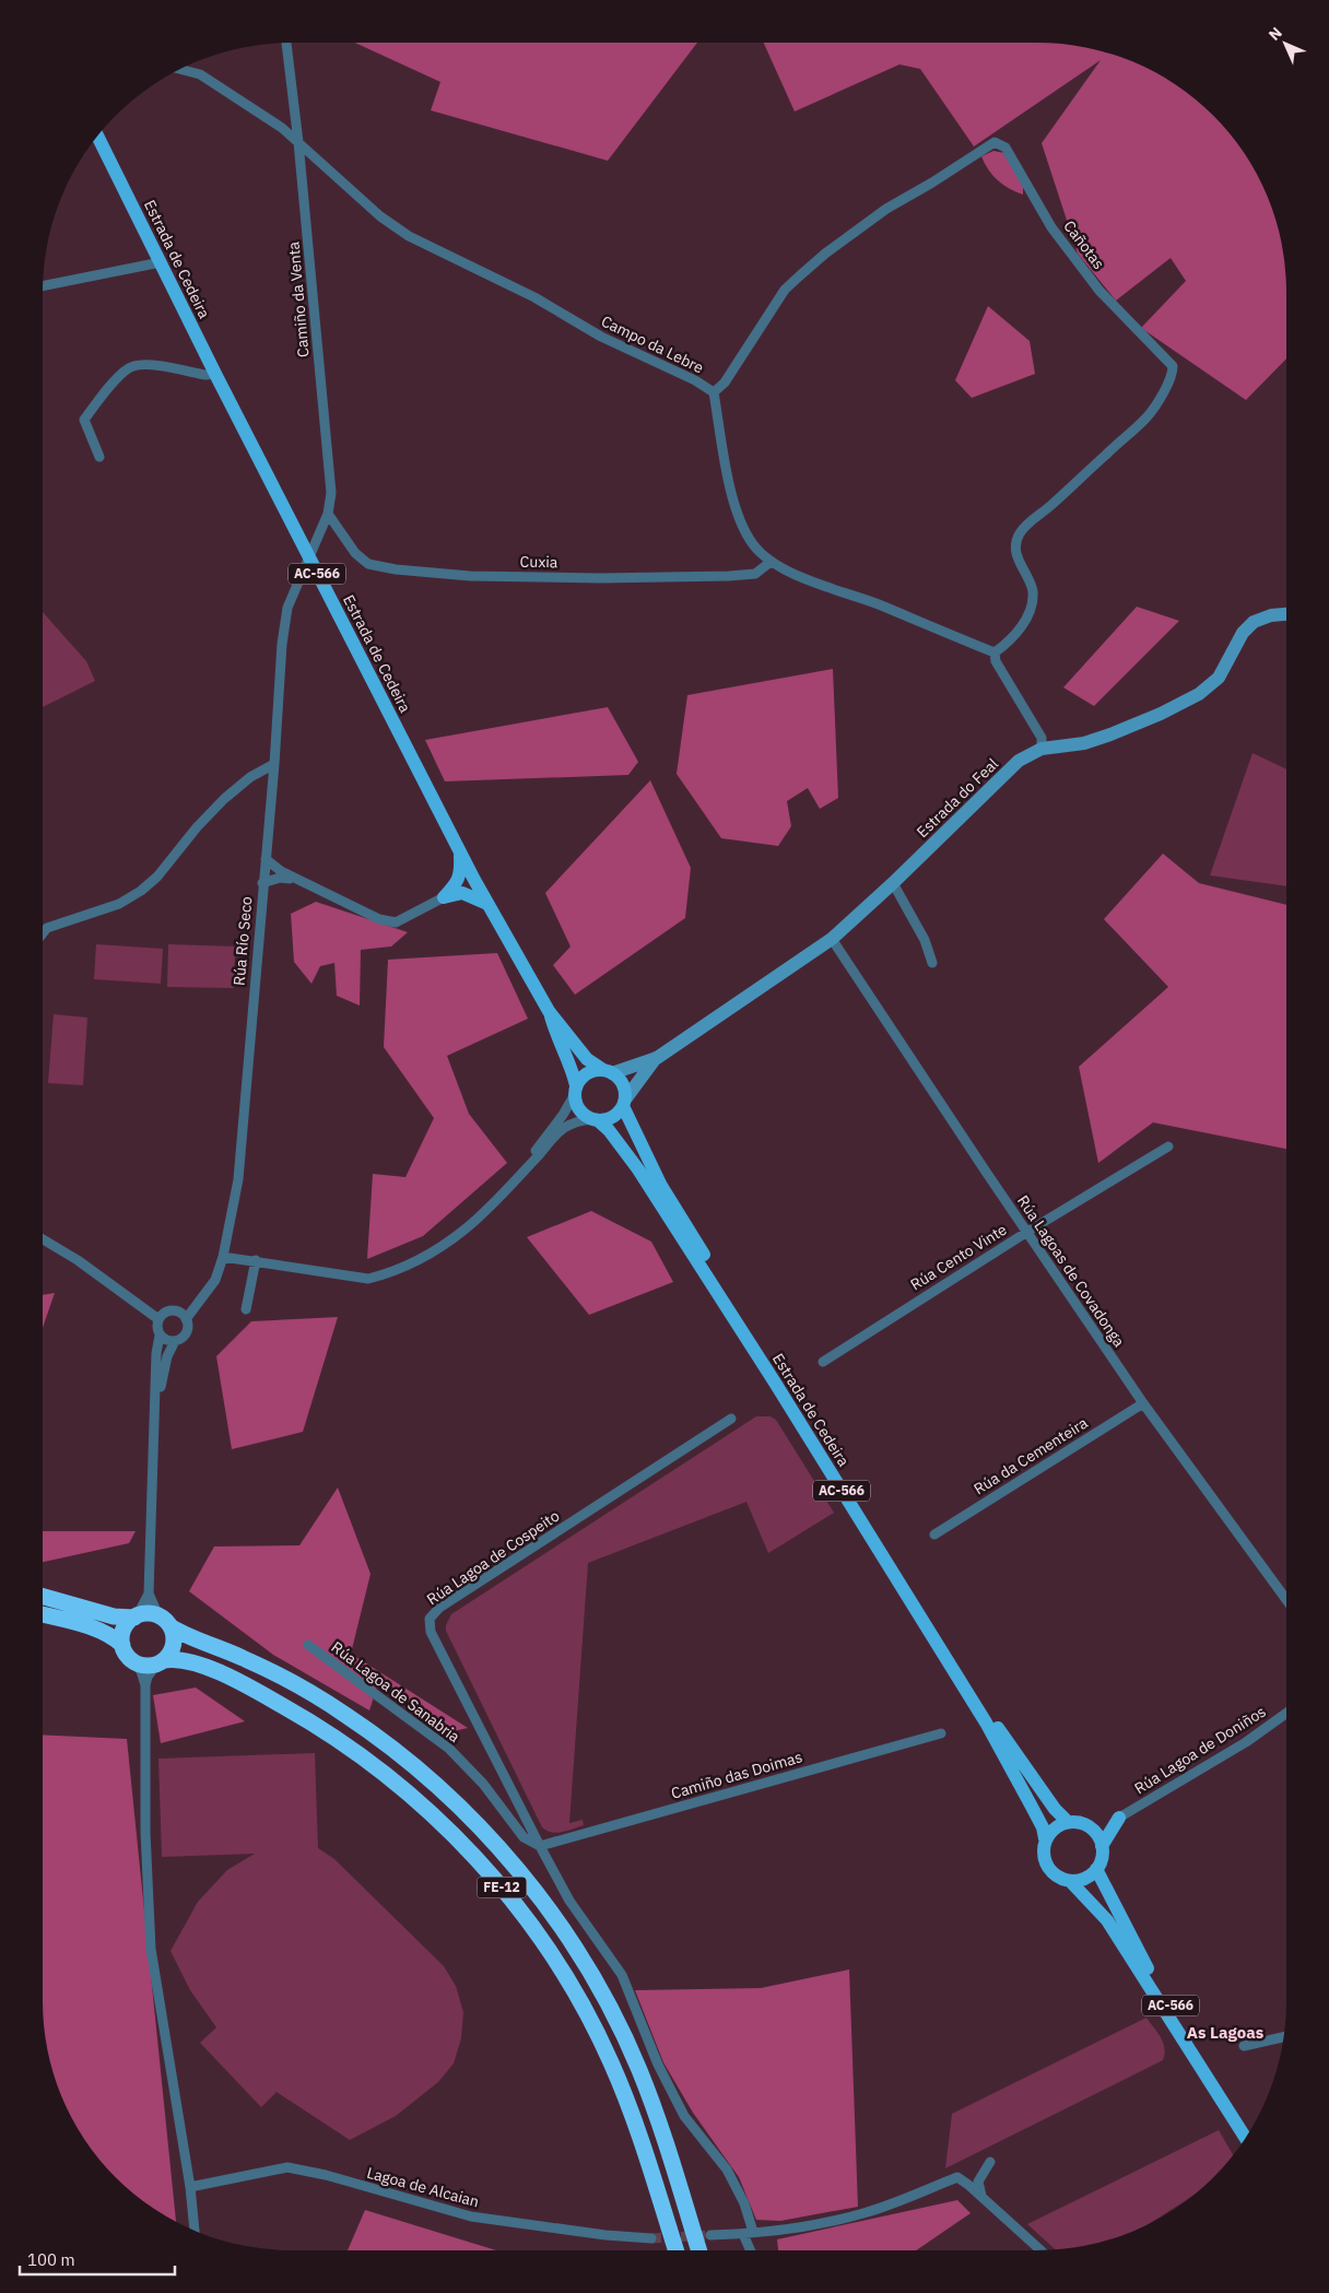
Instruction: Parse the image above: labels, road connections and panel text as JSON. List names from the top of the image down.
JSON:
{
  "streets": {
    "highway": ["FE-12"],
    "main road": ["Estrada de Cedeira", "AC-566", "Estrada do Feal"],
    "street": [
      "Cañotas",
      "Camiño da Venta",
      "Campo da Lebre",
      "Cuxia",
      "Rúa Río Seco",
      "Rúa Cento Vinte",
      "Rúa Lagoas de Covadonga",
      "Rúa da Cementeira",
      "Rúa Lagoa de Cospeito",
      "Rúa Lagoa de Sanabria",
      "Rúa Lagoa de Doniños",
      "Camiño das Doimas",
      "Lagoa de Alcaian"
    ]
  },
  "crossings": [
    ["Cañotas", "Campo da Lebre"],
    ["Estrada de Cedeira", "Camiño da Venta"],
    ["Estrada de Cedeira", "AC-566"],
    ["Estrada de Cedeira", "Estrada do Feal"],
    ["Estrada de Cedeira", "Rúa Río Seco"],
    ["Camiño da Venta", "Campo da Lebre"],
    ["Camiño da Venta", "Cuxia"],
    ["Camiño da Venta", "Rúa Río Seco"],
    ["Campo da Lebre", "Cuxia"],
    ["Estrada do Feal", "Rúa Lagoas de Covadonga"],
    ["Rúa Cento Vinte", "Rúa Lagoas de Covadonga"],
    ["Rúa Lagoas de Covadonga", "Rúa da Cementeira"],
    ["Rúa Lagoa de Cospeito", "Rúa Lagoa de Sanabria"],
    ["Rúa Lagoa de Cospeito", "Camiño das Doimas"],
    ["Rúa Lagoa de Sanabria", "Camiño das Doimas"]
  ],
  "districts": ["As Lagoas"],
  "scale_bar": "100 m",
  "north": "top left"
}
